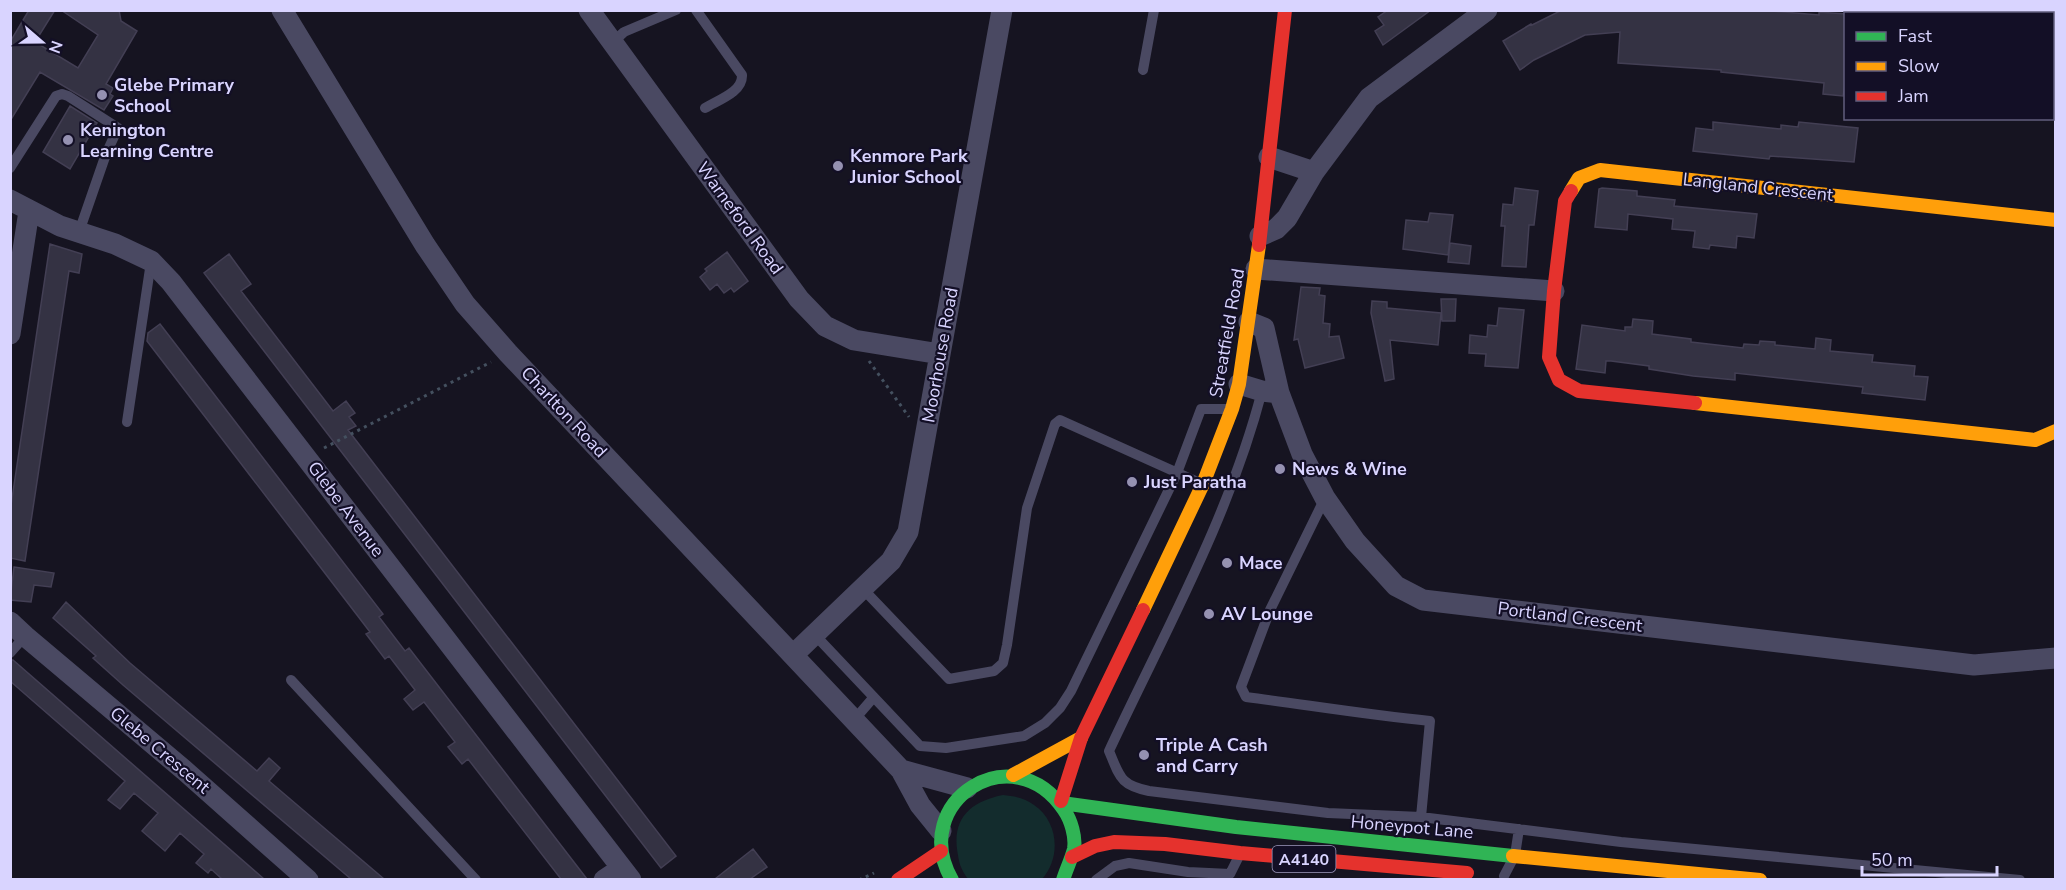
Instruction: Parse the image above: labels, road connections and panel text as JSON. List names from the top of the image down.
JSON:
{
  "streets": {
    "street": [
      "Langland Crescent",
      "Warneford Road",
      "Streatfield Road",
      "Moorhouse Road",
      "Charlton Road",
      "Glebe Avenue",
      "Portland Crescent",
      "Glebe Crescent",
      "Honeypot Lane",
      "A4140"
    ]
  },
  "crossings": [
    ["Warneford Road", "Moorhouse Road"],
    ["Streatfield Road", "Portland Crescent"],
    ["Streatfield Road", "Honeypot Lane"],
    ["Moorhouse Road", "Charlton Road"]
  ],
  "places": [
    "Glebe Primary School",
    "Kenington Learning Centre",
    "Kenmore Park Junior School",
    "News & Wine",
    "Just Paratha",
    "Mace",
    "AV Lounge",
    "Triple A Cash and Carry"
  ],
  "legend": ["Fast", "Slow", "Jam"],
  "scale_bar": "50 m",
  "north": "right"
}
